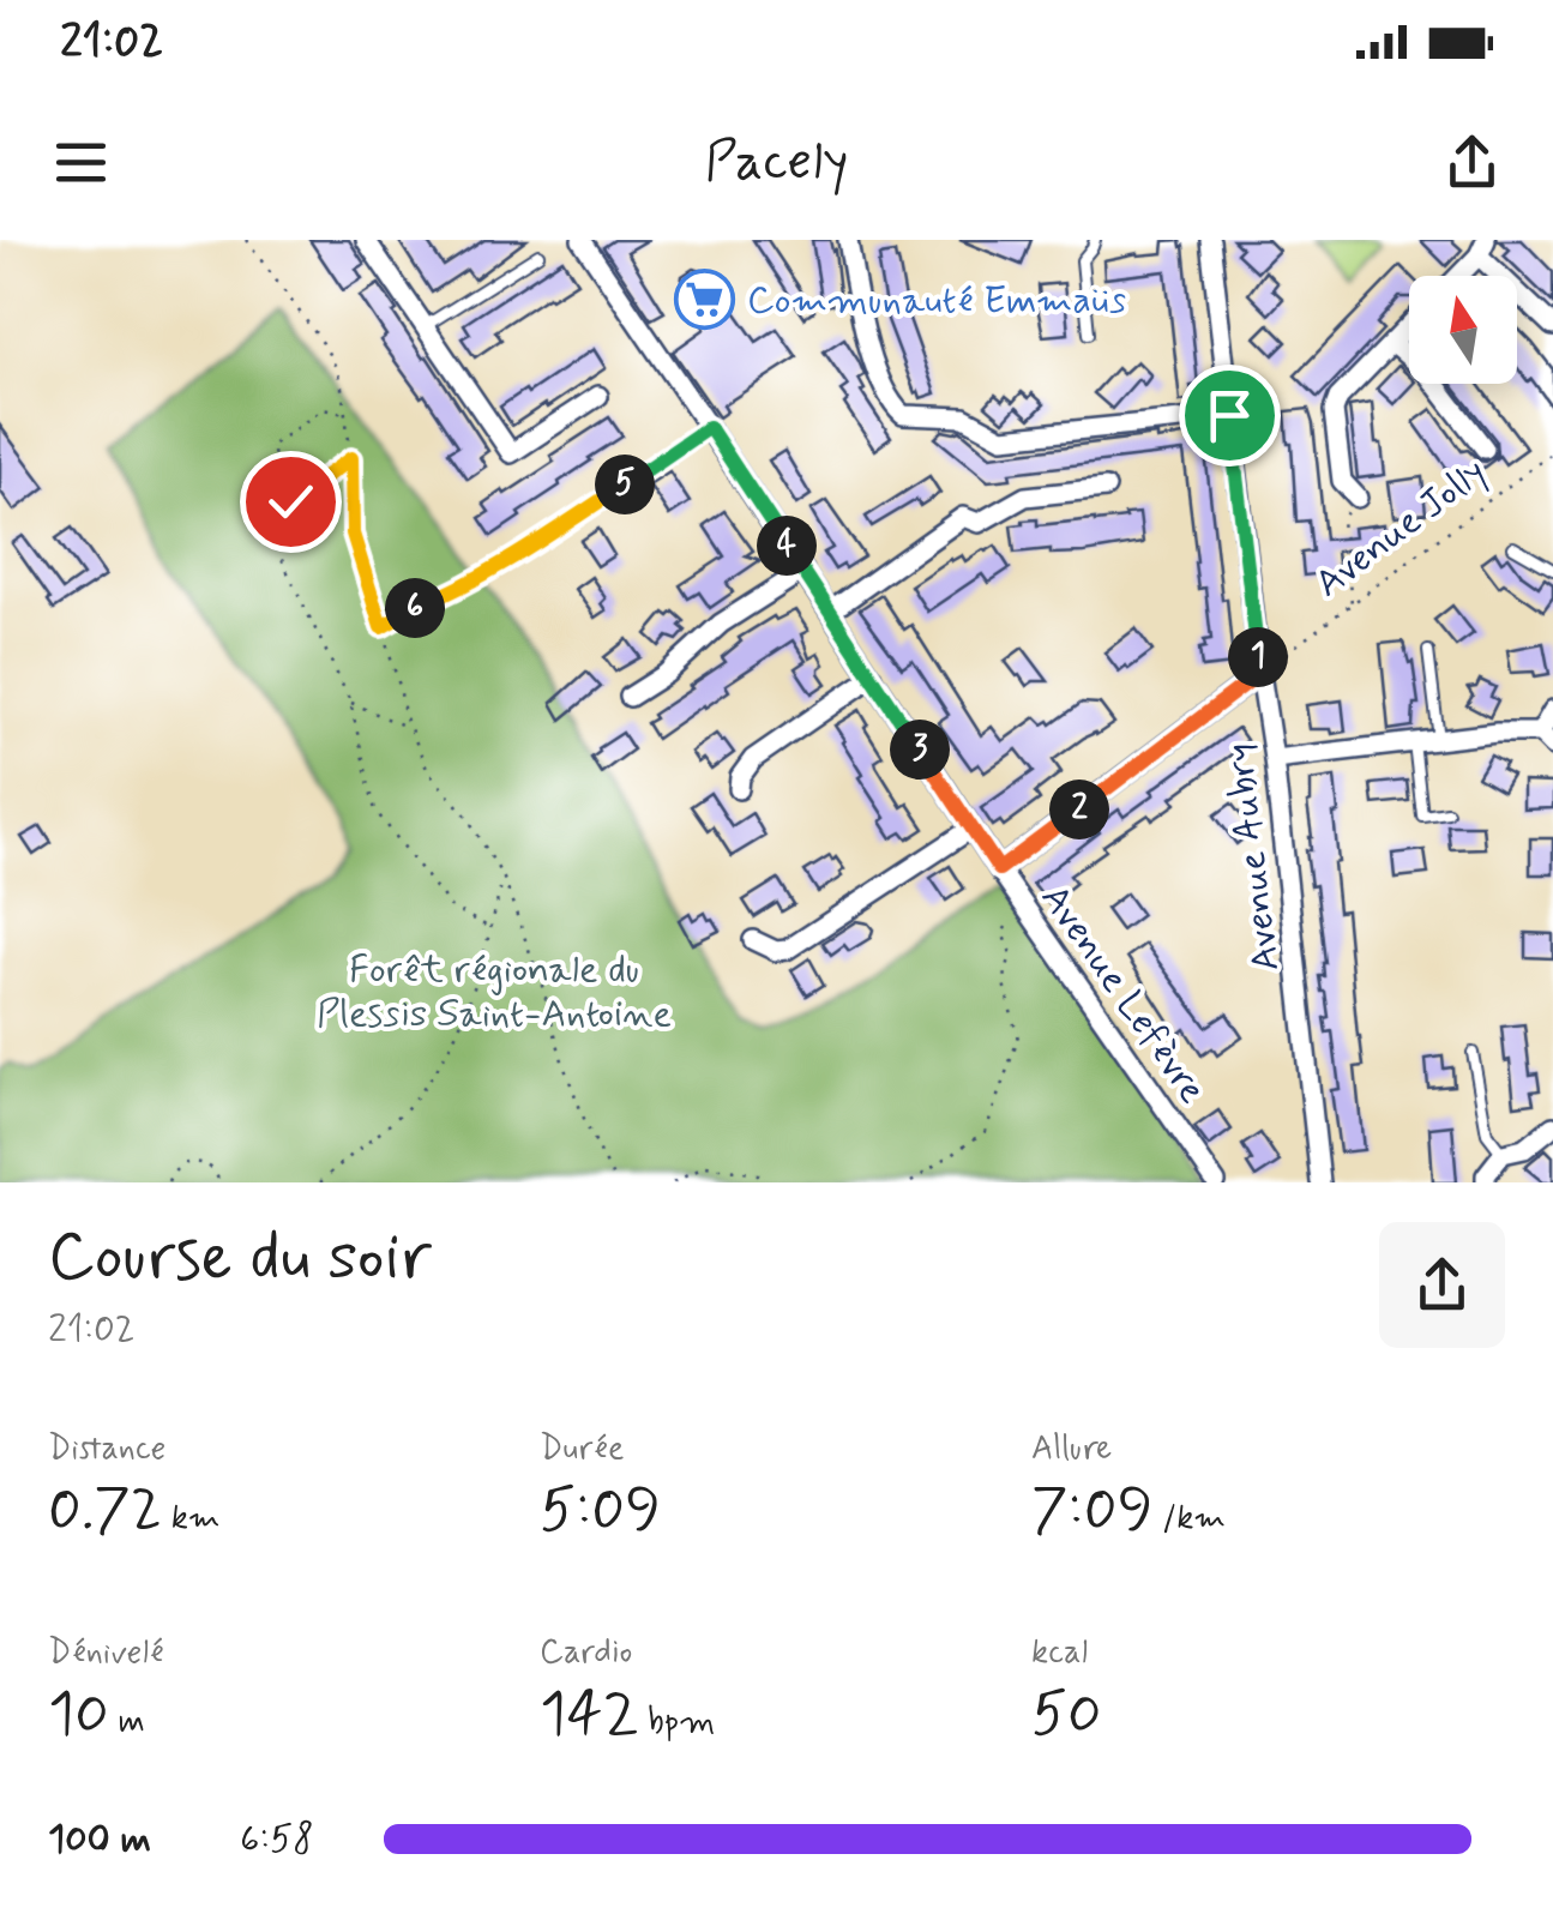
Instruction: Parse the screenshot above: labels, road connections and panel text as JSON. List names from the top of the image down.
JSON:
{
  "streets": {
    "street": ["Avenue Aubry", "Avenue Lefèvre"],
    "path": ["Avenue Jolly"]
  },
  "crossings": [
    ["Avenue Jolly", "Avenue Aubry"]
  ],
  "parks": ["Forêt régionale du Plessis Saint-Antoine"],
  "places": {
    "supermarket": ["Communauté Emmaüs"]
  },
  "north": "top",
  "page": {
    "status": "21:02",
    "header": "Pacely",
    "pins": [
      "5",
      "4",
      "6",
      "1",
      "3",
      "2"
    ],
    "heading": ["Course du soir", "21:02"],
    "stats": [
      ["Distance", "0.72 km"],
      ["Durée", "5:09"],
      ["Allure", "7:09 /km"],
      ["Dénivelé", "10 m"],
      ["Cardio", "142 bpm"],
      ["kcal", "50"]
    ],
    "list": [
      {
        "name": "100 m",
        "note": "6:58"
      }
    ]
  }
}
